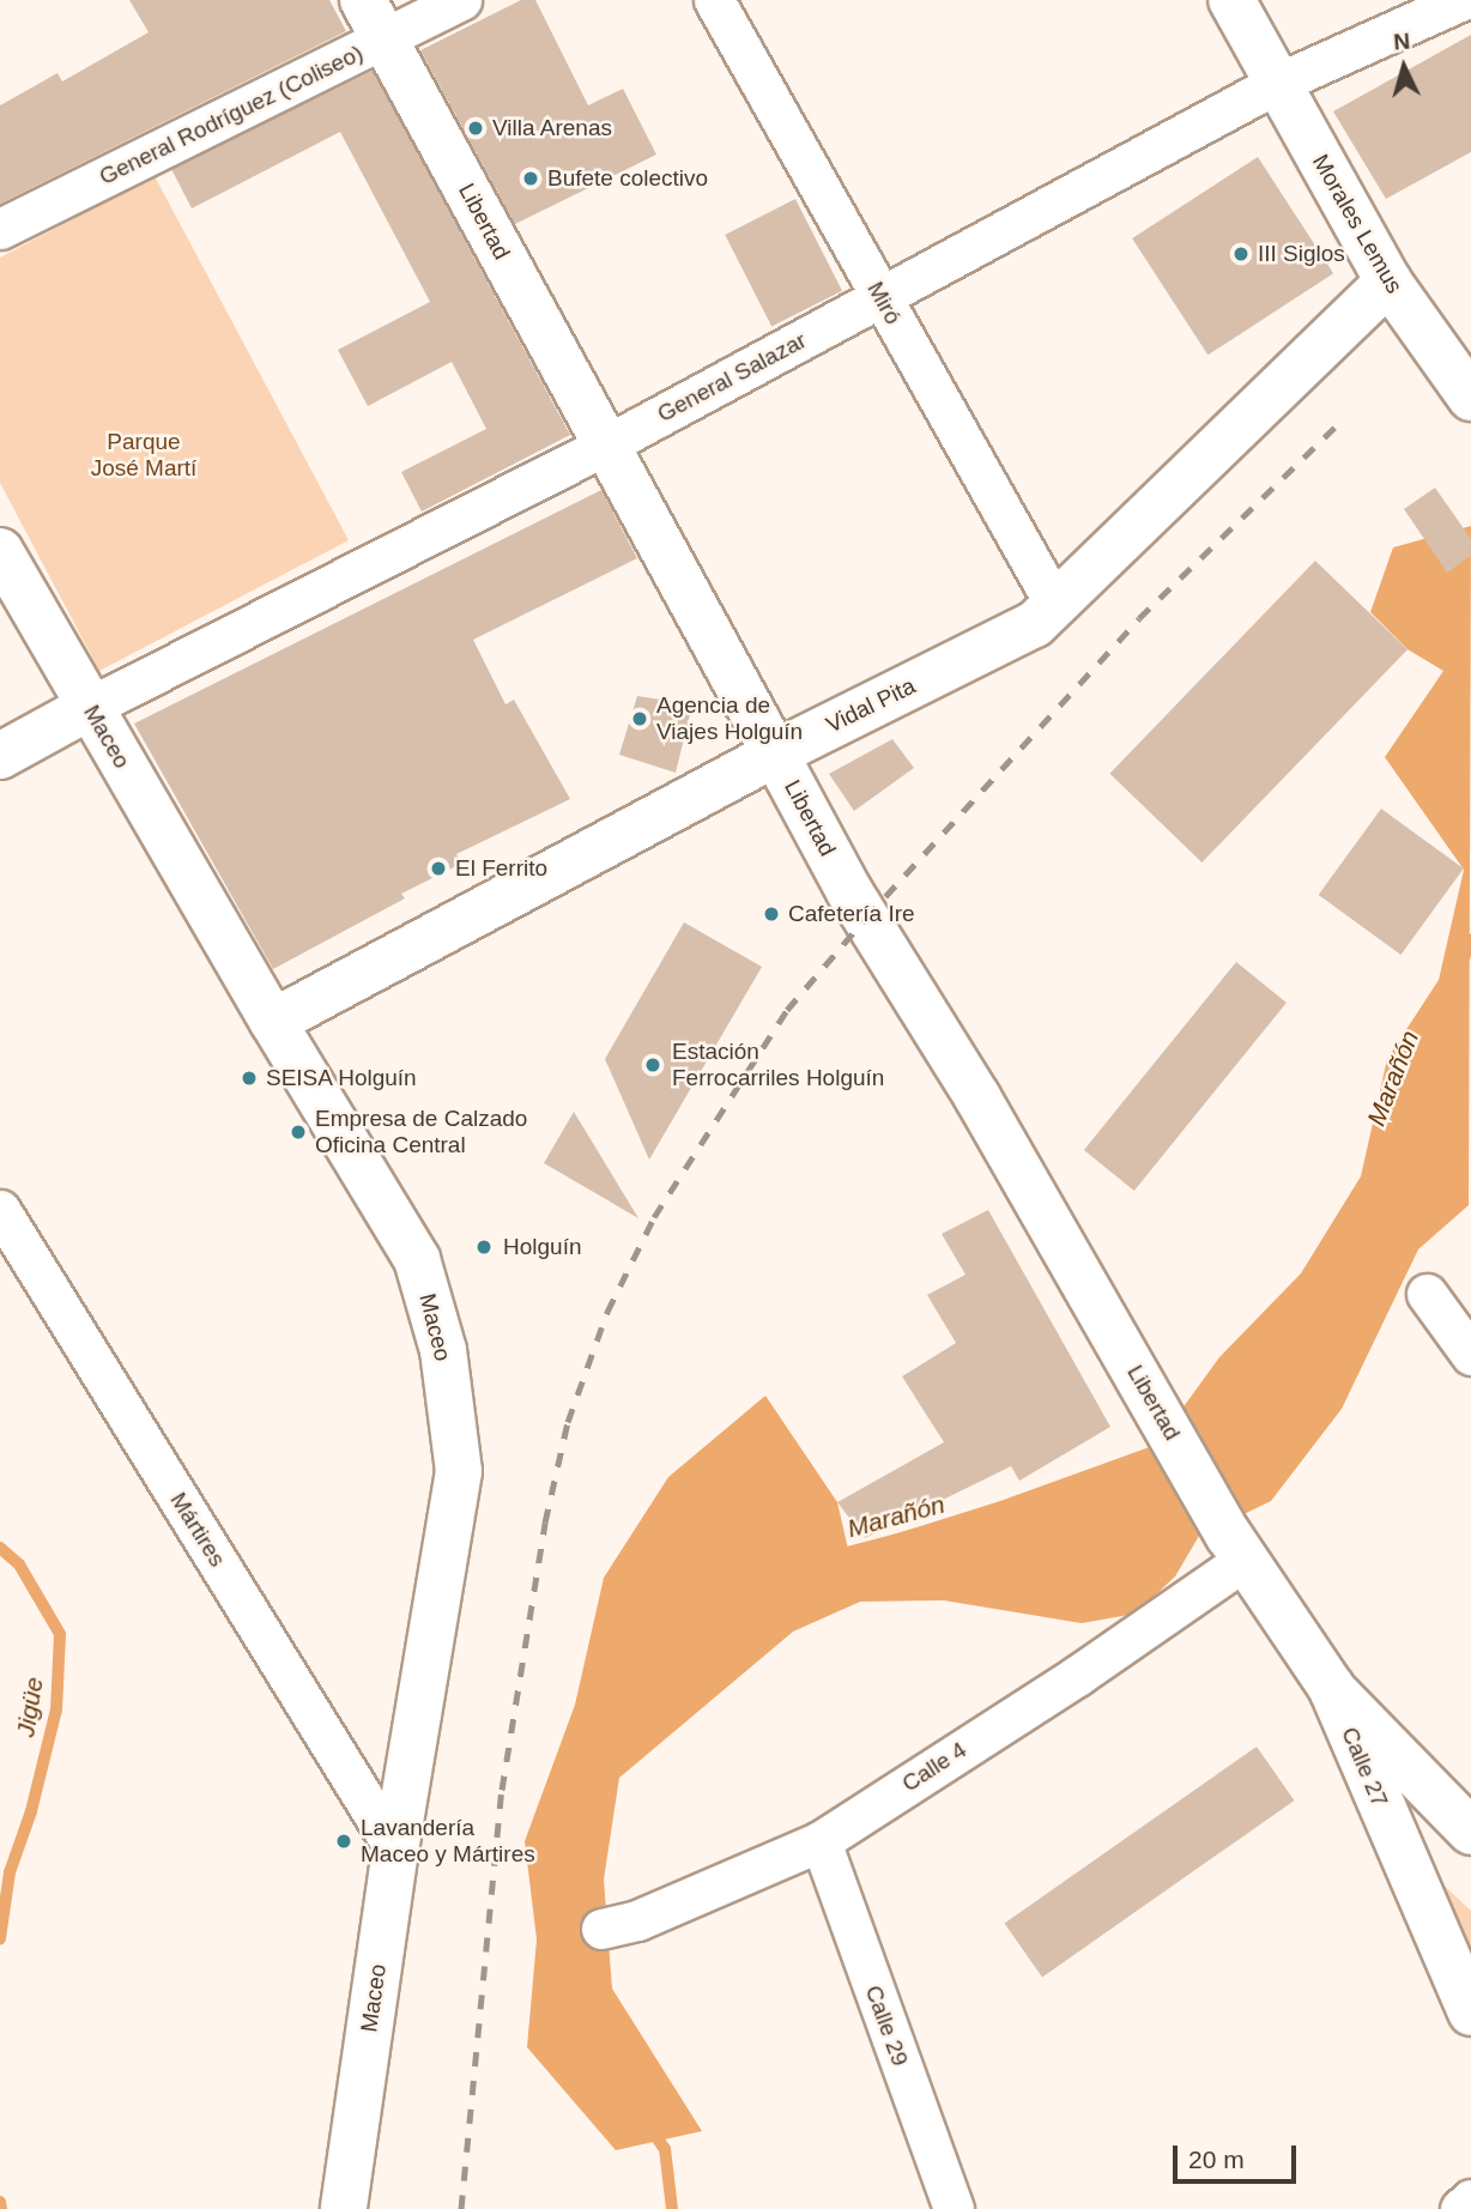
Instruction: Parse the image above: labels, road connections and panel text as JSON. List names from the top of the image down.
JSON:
{
  "streets": {
    "main road": [
      "Libertad",
      "Morales Lemus",
      "General Salazar",
      "Vidal Pita",
      "Maceo",
      "Calle 27"
    ],
    "street": [
      "General Rodríguez (Coliseo)",
      "Miró",
      "Mártires",
      "Calle 4",
      "Calle 29"
    ]
  },
  "crossings": [
    ["General Rodríguez (Coliseo)", "Libertad"],
    ["Libertad", "General Salazar"],
    ["Libertad", "Vidal Pita"],
    ["Libertad", "Calle 4"],
    ["Libertad", "Calle 27"],
    ["Morales Lemus", "General Salazar"],
    ["Morales Lemus", "Vidal Pita"],
    ["Miró", "General Salazar"],
    ["Miró", "Vidal Pita"],
    ["General Salazar", "Maceo"],
    ["Vidal Pita", "Maceo"],
    ["Maceo", "Mártires"],
    ["Calle 4", "Calle 27"],
    ["Calle 4", "Calle 29"]
  ],
  "water": ["Marañón", "Jigüe"],
  "parks": ["Parque José Martí"],
  "places": [
    "Villa Arenas",
    "Bufete colectivo",
    "III Siglos",
    "Agencia de Viajes Holguín",
    "El Ferrito",
    "Cafetería Ire",
    "Estación Ferrocarriles Holguín",
    "SEISA Holguín",
    "Empresa de Calzado Oficina Central",
    "Holguín",
    "Lavandería Maceo y Mártires"
  ],
  "scale_bar": "20 m",
  "north": "top"
}
